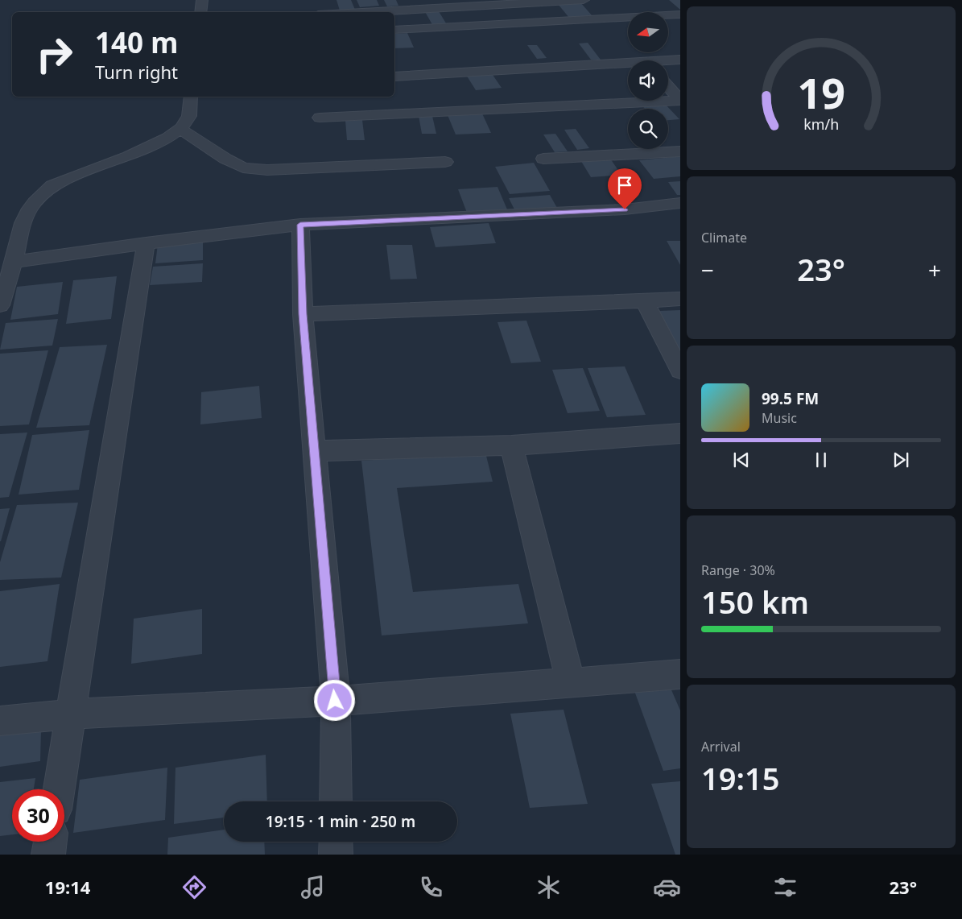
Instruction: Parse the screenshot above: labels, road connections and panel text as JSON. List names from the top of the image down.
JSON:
{
  "north": "left",
  "page": {
    "turn": ["140 m", "Turn right"],
    "tile": [
      "Climate",
      ["Range · 30%", "150 km"],
      ["Arrival", "19:15"]
    ],
    "heat": ["−", "23°", "+"],
    "song": ["99.5 FM", "Music"],
    "limit": "30",
    "trip": "19:15 · 1 min · 250 m",
    "tabs": ["19:14", "23°"],
    "gauge": ["19", "km/h"]
  }
}
